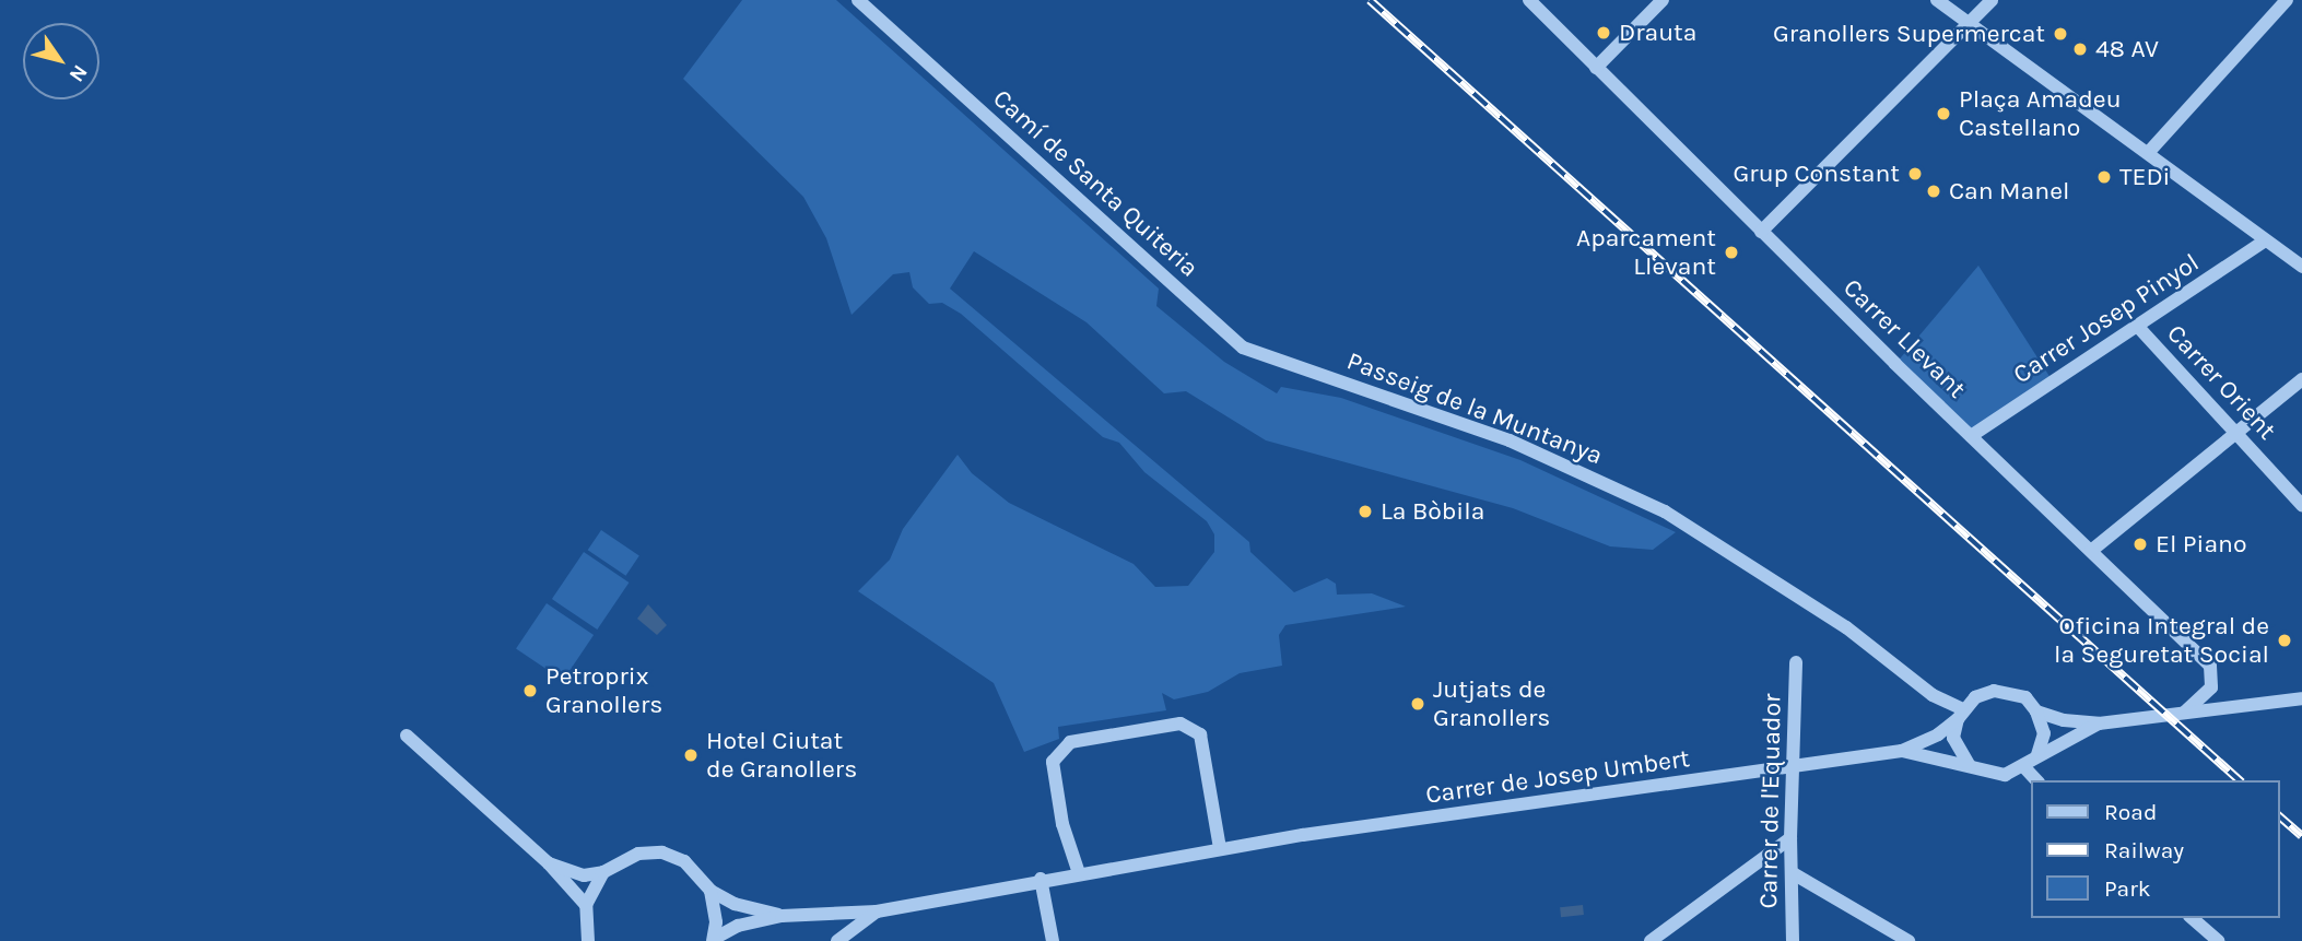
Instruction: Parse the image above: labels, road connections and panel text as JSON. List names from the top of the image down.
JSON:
{
  "streets": {
    "street": [
      "Camí de Santa Quiteria",
      "Carrer Josep Pinyol",
      "Carrer Llevant",
      "Carrer Orient",
      "Passeig de la Muntanya",
      "Carrer de Josep Umbert",
      "Carrer de l'Equador"
    ]
  },
  "crossings": [
    ["Camí de Santa Quiteria", "Passeig de la Muntanya"],
    ["Carrer Josep Pinyol", "Carrer Llevant"],
    ["Carrer Josep Pinyol", "Carrer Orient"],
    ["Carrer de Josep Umbert", "Carrer de l'Equador"]
  ],
  "places": [
    "Drauta",
    "Granollers Supermercat",
    "48 AV",
    "Plaça Amadeu Castellano",
    "Grup Constant",
    "TEDi",
    "Can Manel",
    "Aparcament Llevant",
    "La Bòbila",
    "El Piano",
    "Oficina Integral de la Seguretat Social",
    "Petroprix Granollers",
    "Jutjats de Granollers",
    "Hotel Ciutat de Granollers"
  ],
  "legend": ["Road", "Railway", "Park"],
  "north": "bottom right"
}
